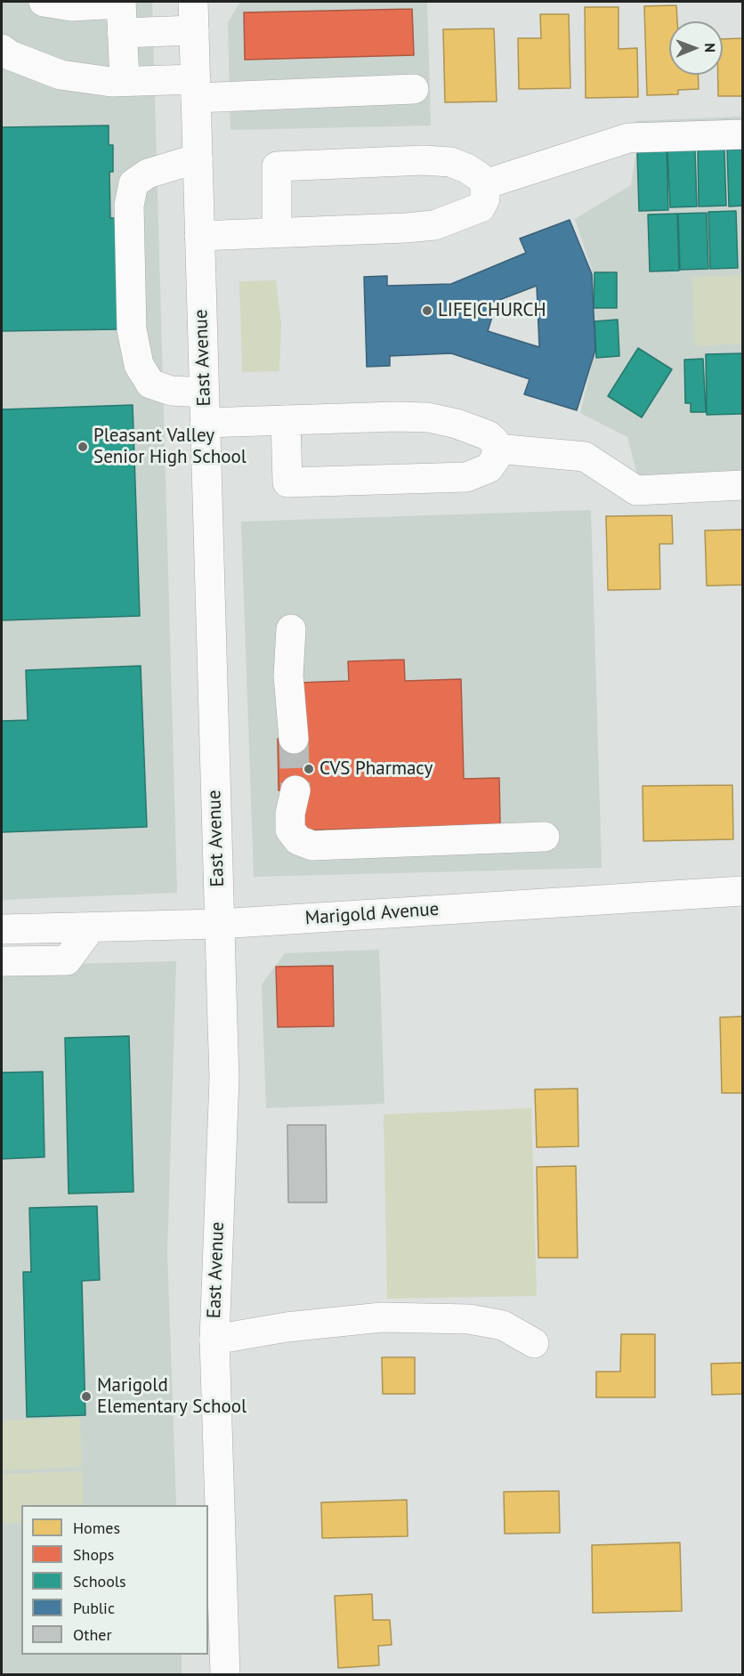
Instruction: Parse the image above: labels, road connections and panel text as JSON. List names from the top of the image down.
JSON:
{
  "streets": {
    "main road": ["East Avenue", "Marigold Avenue"]
  },
  "crossings": [
    ["East Avenue", "Marigold Avenue"]
  ],
  "places": [
    "LIFE|CHURCH",
    "Pleasant Valley Senior High School",
    "CVS Pharmacy",
    "Marigold Elementary School"
  ],
  "legend": [
    "Homes",
    "Shops",
    "Schools",
    "Public",
    "Other"
  ],
  "north": "right"
}
